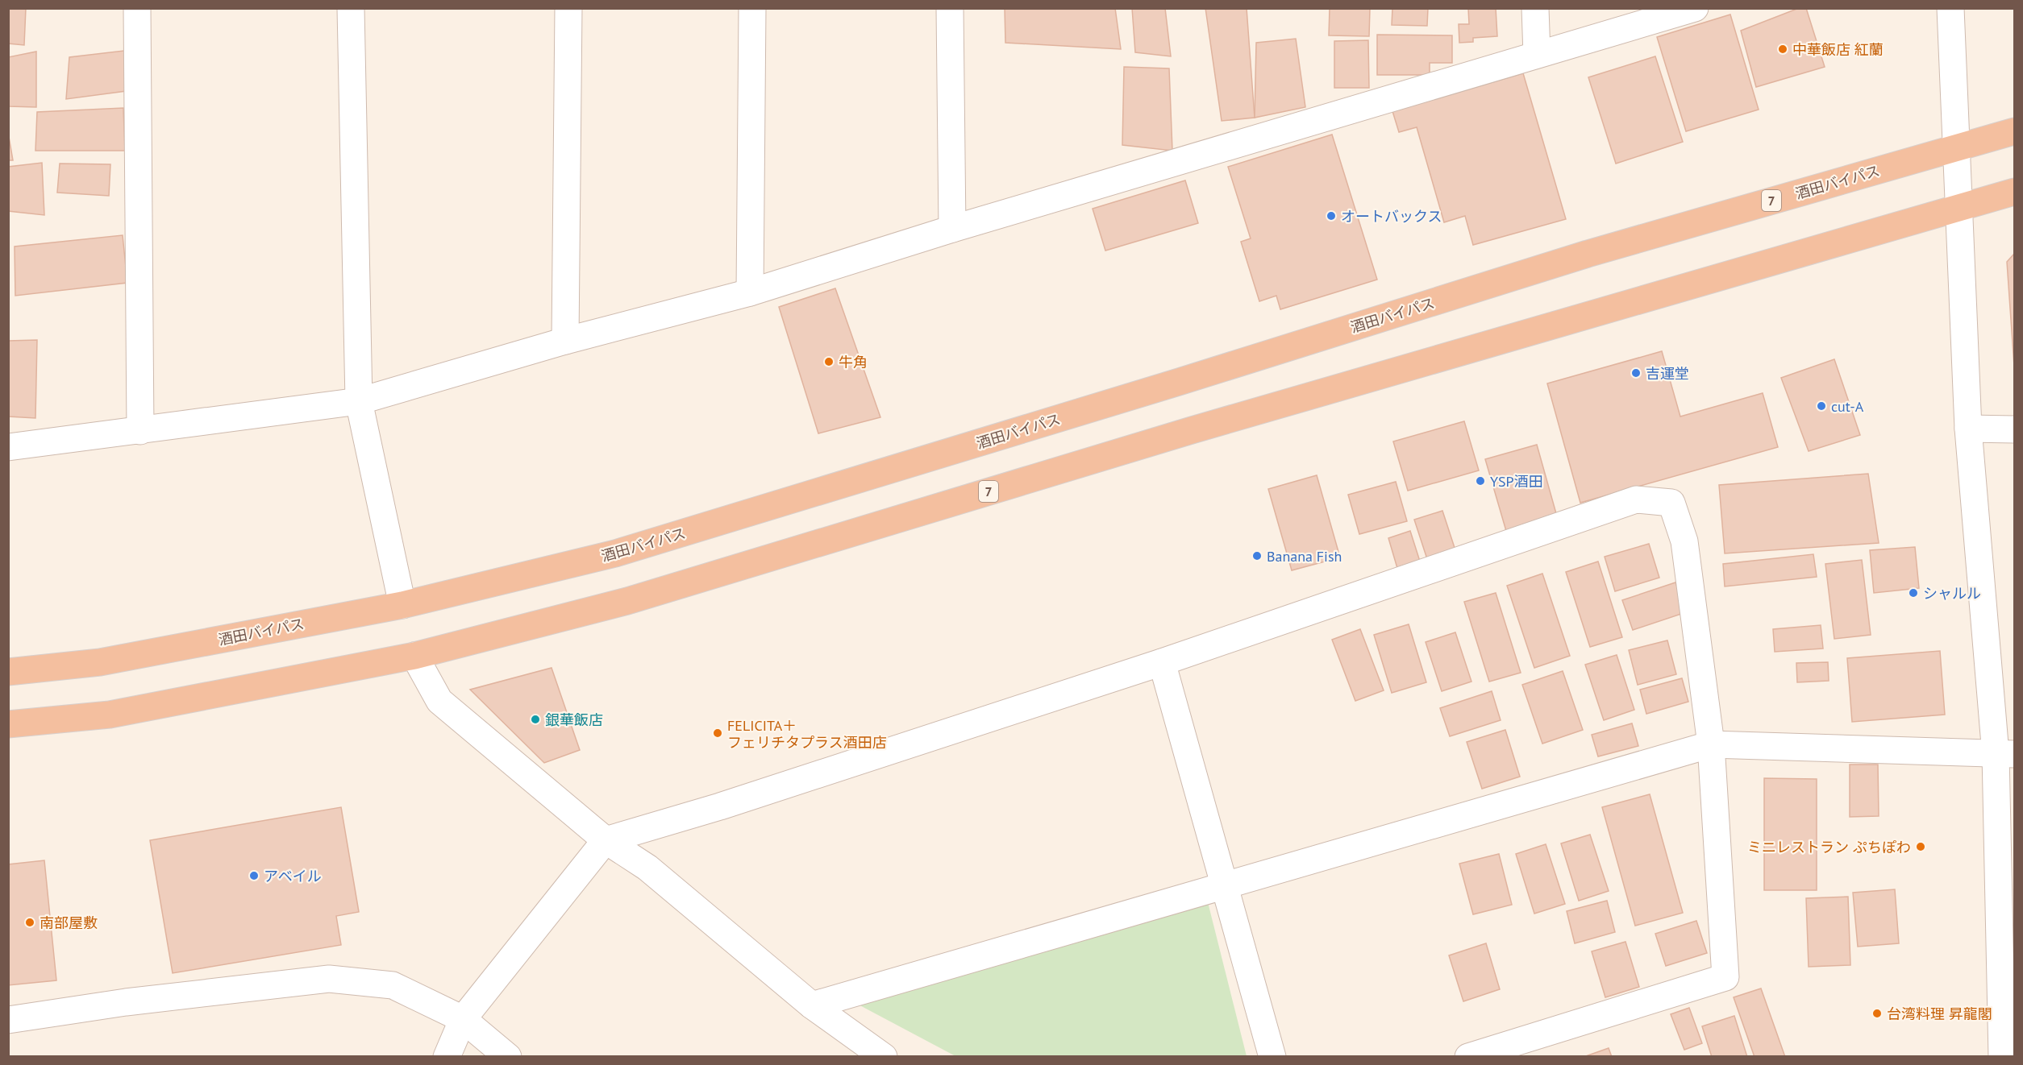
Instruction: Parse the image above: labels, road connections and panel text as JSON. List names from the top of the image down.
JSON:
{
  "streets": {
    "highway": ["酒田バイパス", "7"]
  },
  "places": [
    "中華飯店 紅蘭",
    "オートバックス",
    "牛角",
    "吉運堂",
    "cut-A",
    "YSP酒田",
    "Banana Fish",
    "シャルル",
    "銀華飯店",
    "FELICITA＋ フェリチタプラス酒田店",
    "ミニレストラン ぷちぽわ",
    "アベイル",
    "南部屋敷",
    "台湾料理 昇龍閣"
  ]
}
